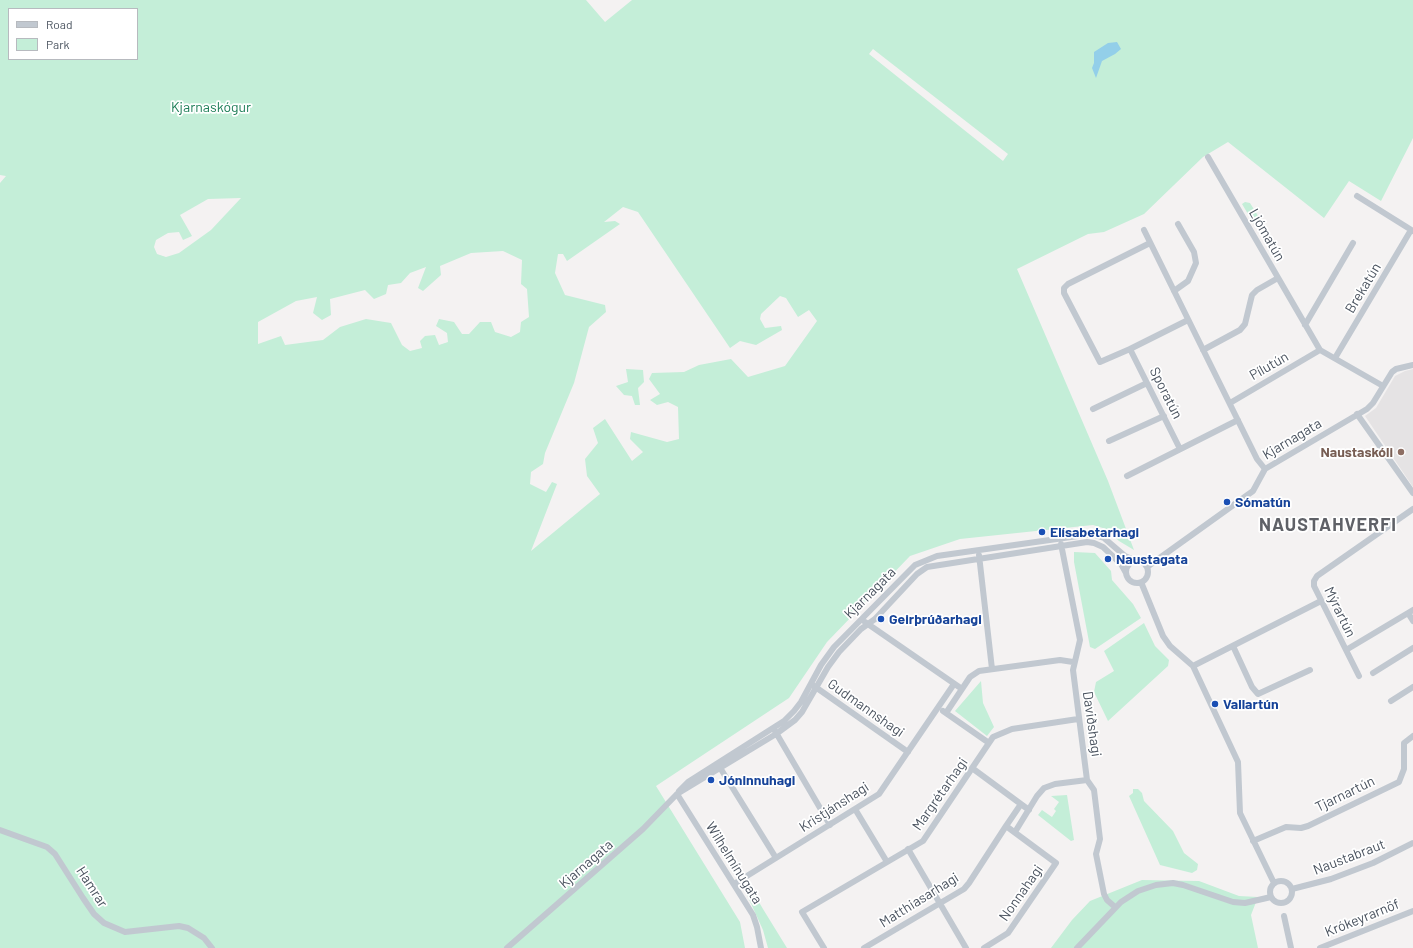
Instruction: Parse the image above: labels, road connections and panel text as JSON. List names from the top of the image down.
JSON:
{
  "streets": {
    "street": [
      "Ljómatún",
      "Brekatún",
      "Pílutún",
      "Sporatún",
      "Kjarnagata",
      "Mýrartún",
      "Gudmannshagi",
      "Daviðshagi",
      "Margrétarhagi",
      "Tjarnartún",
      "Kristjánshagi",
      "Naustabraut",
      "Wilhelmínugata",
      "Hamrar",
      "Nonnahagi",
      "Matthiasarhagi",
      "Krókeyrarnöf"
    ]
  },
  "crossings": [
    ["Ljómatún", "Pílutún"],
    ["Kjarnagata", "Gudmannshagi"],
    ["Kjarnagata", "Daviðshagi"],
    ["Kjarnagata", "Wilhelmínugata"],
    ["Gudmannshagi", "Kristjánshagi"],
    ["Daviðshagi", "Margrétarhagi"],
    ["Kristjánshagi", "Wilhelmínugata"]
  ],
  "districts": ["NAUSTAHVERFI"],
  "parks": ["Kjarnaskógur"],
  "places": [
    "Naustaskóli",
    "Sómatún",
    "Elísabetarhagi",
    "Naustagata",
    "Geirþrúðarhagi",
    "Vallartún",
    "Jóninnuhagi"
  ],
  "legend": ["Road", "Park"]
}
